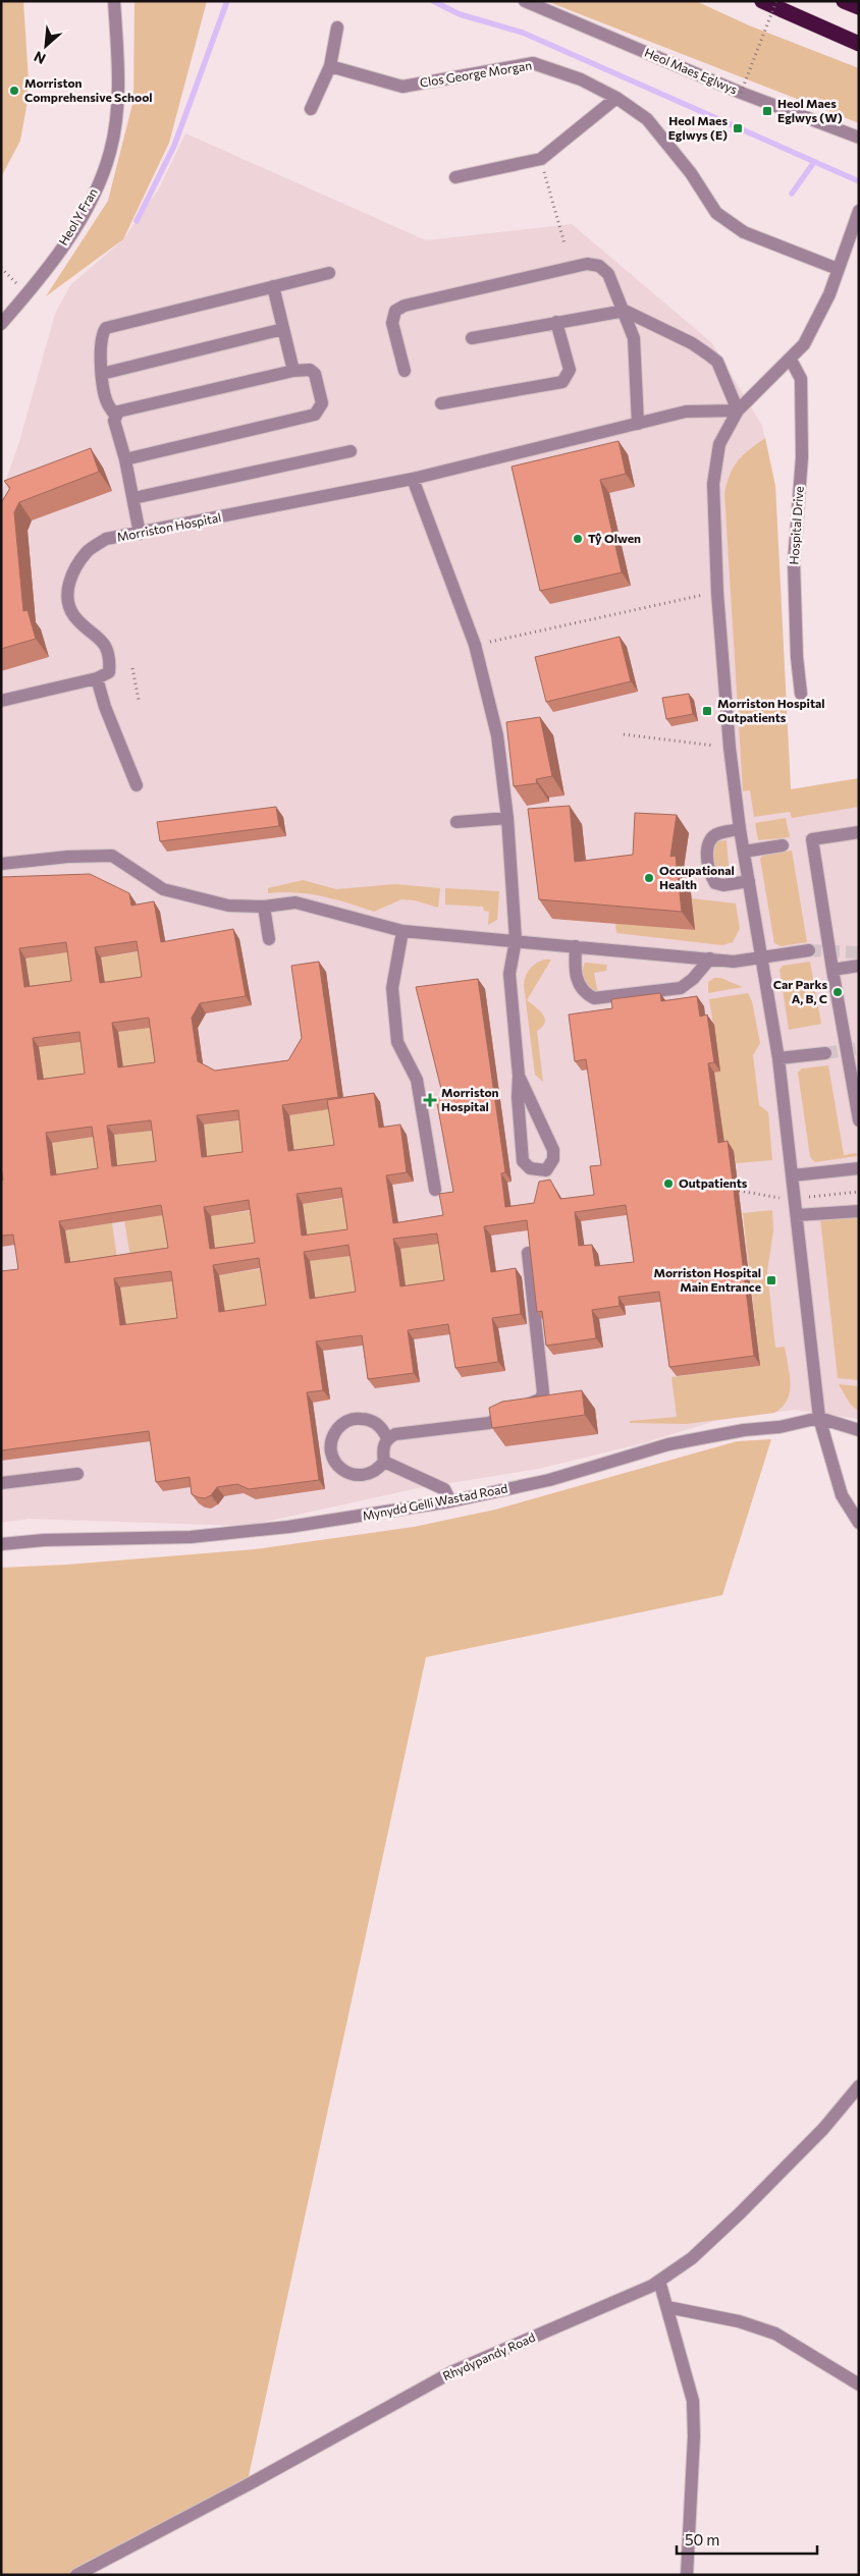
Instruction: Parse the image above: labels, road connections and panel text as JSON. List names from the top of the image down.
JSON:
{
  "streets": {
    "street": [
      "Heol Maes Eglwys",
      "Clos George Morgan",
      "Heol Y Fran",
      "Hospital Drive",
      "Morriston Hospital",
      "Mynydd Gelli Wastad Road",
      "Rhydypandy Road"
    ]
  },
  "places": {
    "other": [
      "Morriston Comprehensive School",
      "Tŷ Olwen",
      "Occupational Health",
      "Car Parks A, B, C",
      "Outpatients"
    ],
    "transit": [
      "Heol Maes Eglwys (W)",
      "Heol Maes Eglwys (E)",
      "Morriston Hospital Outpatients",
      "Morriston Hospital Main Entrance"
    ],
    "health": ["Morriston Hospital"]
  },
  "scale_bar": "50 m",
  "north": "bottom left"
}
